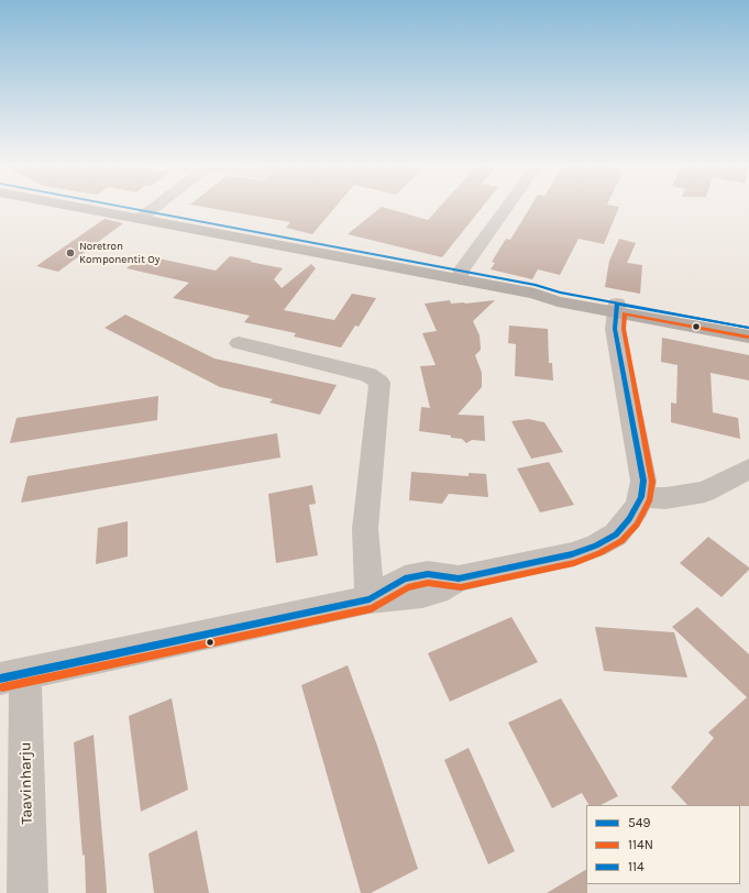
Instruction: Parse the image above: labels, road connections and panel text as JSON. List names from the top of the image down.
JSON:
{
  "streets": {
    "street": ["Taavinharju"]
  },
  "places": ["Noretron Komponentit Oy"],
  "lines": ["transit line 114", "transit line 549", "transit line 114N"],
  "legend": ["549", "114N", "114"]
}
